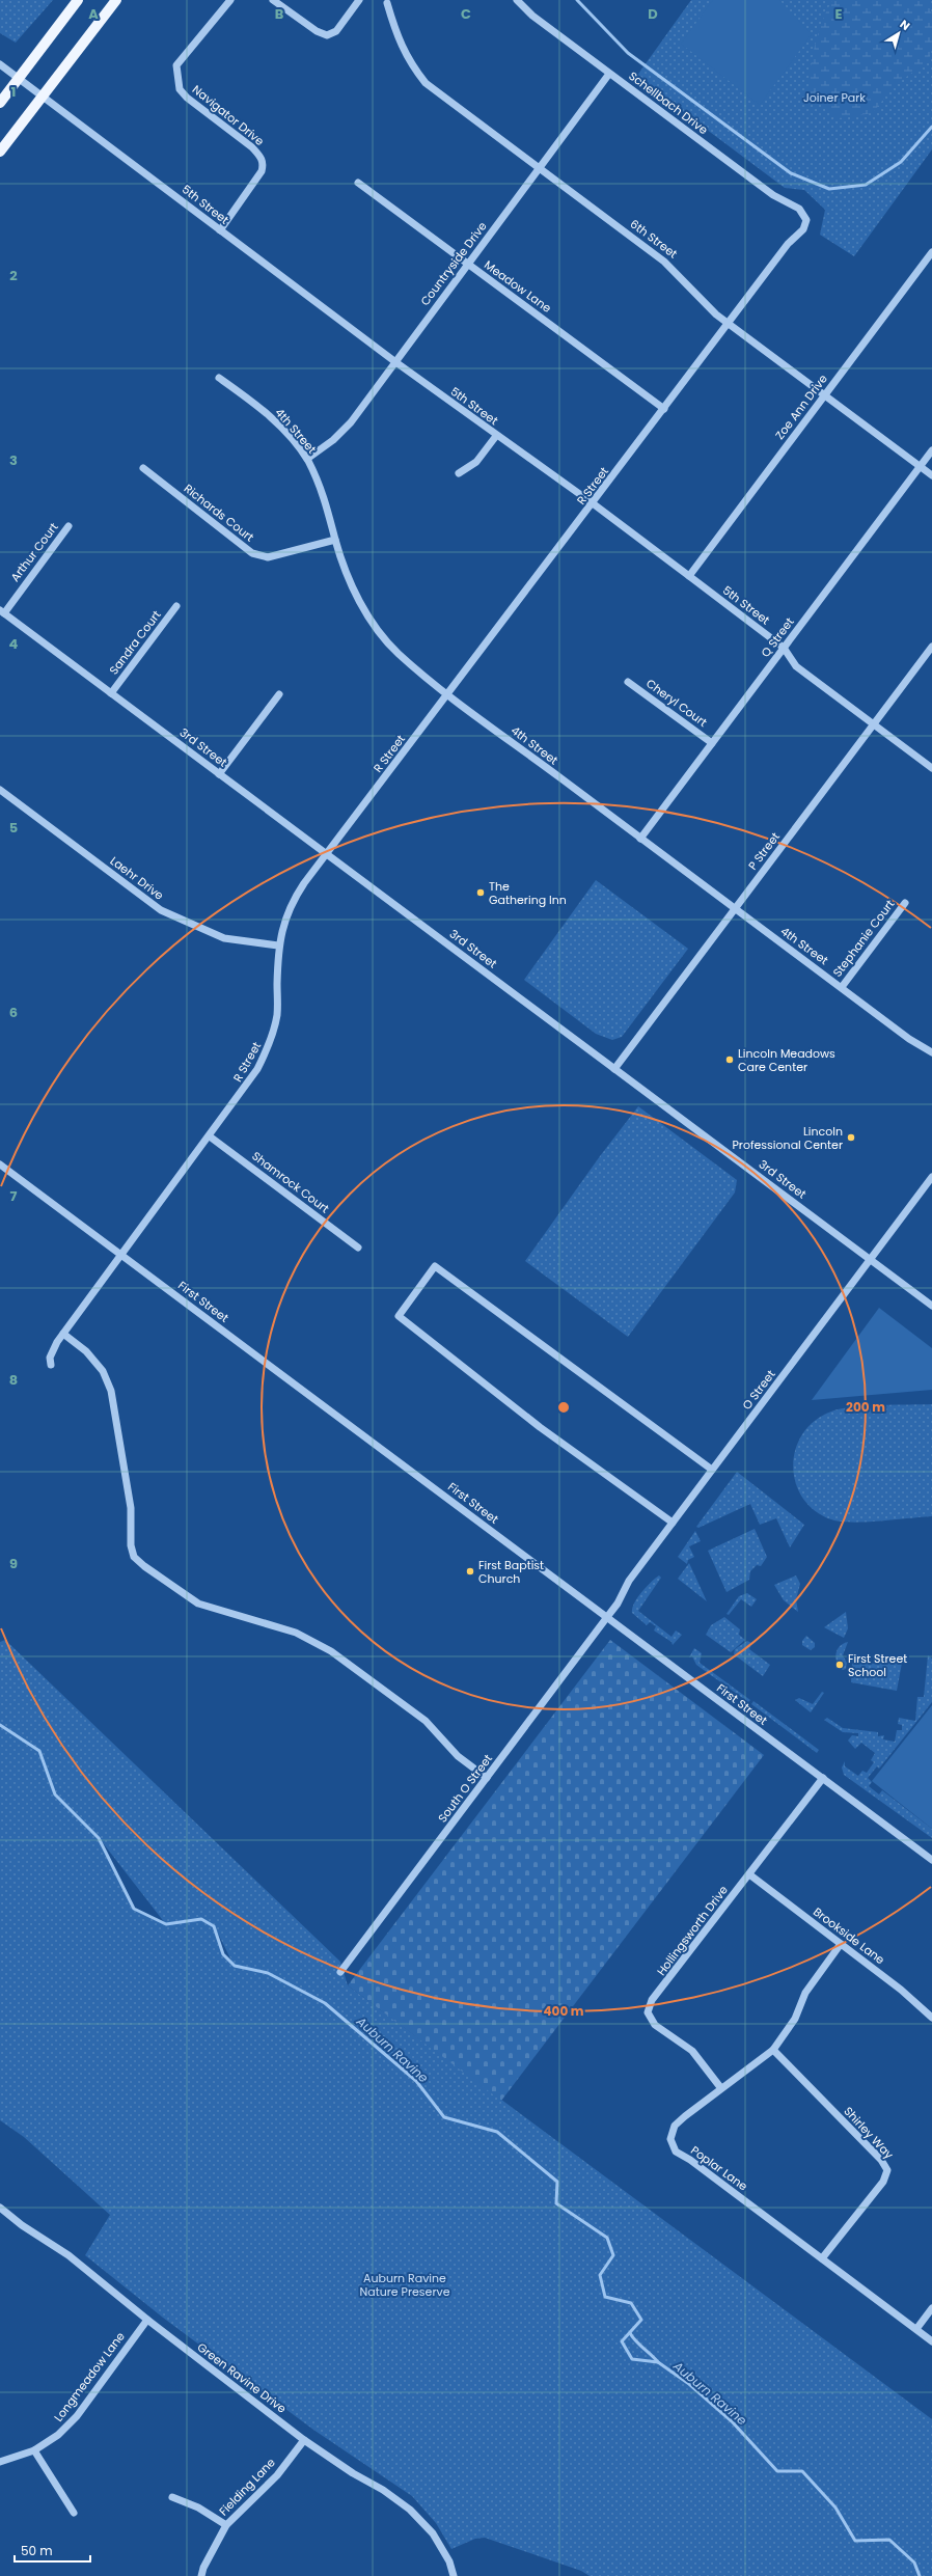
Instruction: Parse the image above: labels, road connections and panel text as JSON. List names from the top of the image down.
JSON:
{
  "streets": {
    "street": [
      "Schellbach Drive",
      "Navigator Drive",
      "5th Street",
      "6th Street",
      "Countryside Drive",
      "Meadow Lane",
      "Zoe Ann Drive",
      "4th Street",
      "R Street",
      "Richards Court",
      "Arthur Court",
      "Q Street",
      "Sandra Court",
      "Cheryl Court",
      "3rd Street",
      "P Street",
      "Laehr Drive",
      "Stephanie Court",
      "Shamrock Court",
      "First Street",
      "O Street",
      "South O Street",
      "Hollingsworth Drive",
      "Brookside Lane",
      "Shirley Way",
      "Poplar Lane",
      "Longmeadow Lane",
      "Green Ravine Drive",
      "Fielding Lane"
    ]
  },
  "crossings": [
    ["Schellbach Drive", "Countryside Drive"],
    ["Schellbach Drive", "R Street"],
    ["Navigator Drive", "5th Street"],
    ["5th Street", "Countryside Drive"],
    ["5th Street", "Zoe Ann Drive"],
    ["5th Street", "R Street"],
    ["5th Street", "Q Street"],
    ["5th Street", "P Street"],
    ["6th Street", "Countryside Drive"],
    ["6th Street", "Zoe Ann Drive"],
    ["6th Street", "R Street"],
    ["6th Street", "Q Street"],
    ["Countryside Drive", "Meadow Lane"],
    ["Countryside Drive", "4th Street"],
    ["Meadow Lane", "R Street"],
    ["4th Street", "R Street"],
    ["4th Street", "Richards Court"],
    ["4th Street", "Q Street"],
    ["4th Street", "P Street"],
    ["4th Street", "Stephanie Court"],
    ["R Street", "3rd Street"],
    ["R Street", "Laehr Drive"],
    ["R Street", "Shamrock Court"],
    ["R Street", "First Street"],
    ["Arthur Court", "3rd Street"],
    ["Q Street", "Cheryl Court"],
    ["Sandra Court", "3rd Street"],
    ["3rd Street", "P Street"],
    ["3rd Street", "O Street"],
    ["First Street", "O Street"],
    ["First Street", "South O Street"],
    ["First Street", "Hollingsworth Drive"],
    ["O Street", "South O Street"],
    ["Hollingsworth Drive", "Brookside Lane"],
    ["Hollingsworth Drive", "Poplar Lane"],
    ["Brookside Lane", "Poplar Lane"],
    ["Shirley Way", "Poplar Lane"],
    ["Longmeadow Lane", "Green Ravine Drive"],
    ["Green Ravine Drive", "Fielding Lane"]
  ],
  "water": ["Auburn Ravine"],
  "parks": ["Joiner Park", "Auburn Ravine Nature Preserve"],
  "places": [
    "The Gathering Inn",
    "Lincoln Meadows Care Center",
    "Lincoln Professional Center",
    "First Baptist Church",
    "First Street School"
  ],
  "scale_bar": "50 m",
  "north": "top right",
  "grid": {
    "columns": [
      "A",
      "B",
      "C",
      "D",
      "E"
    ],
    "rows": [
      "1",
      "2",
      "3",
      "4",
      "5",
      "6",
      "7",
      "8",
      "9"
    ]
  },
  "rings": ["200 m", "400 m"]
}
